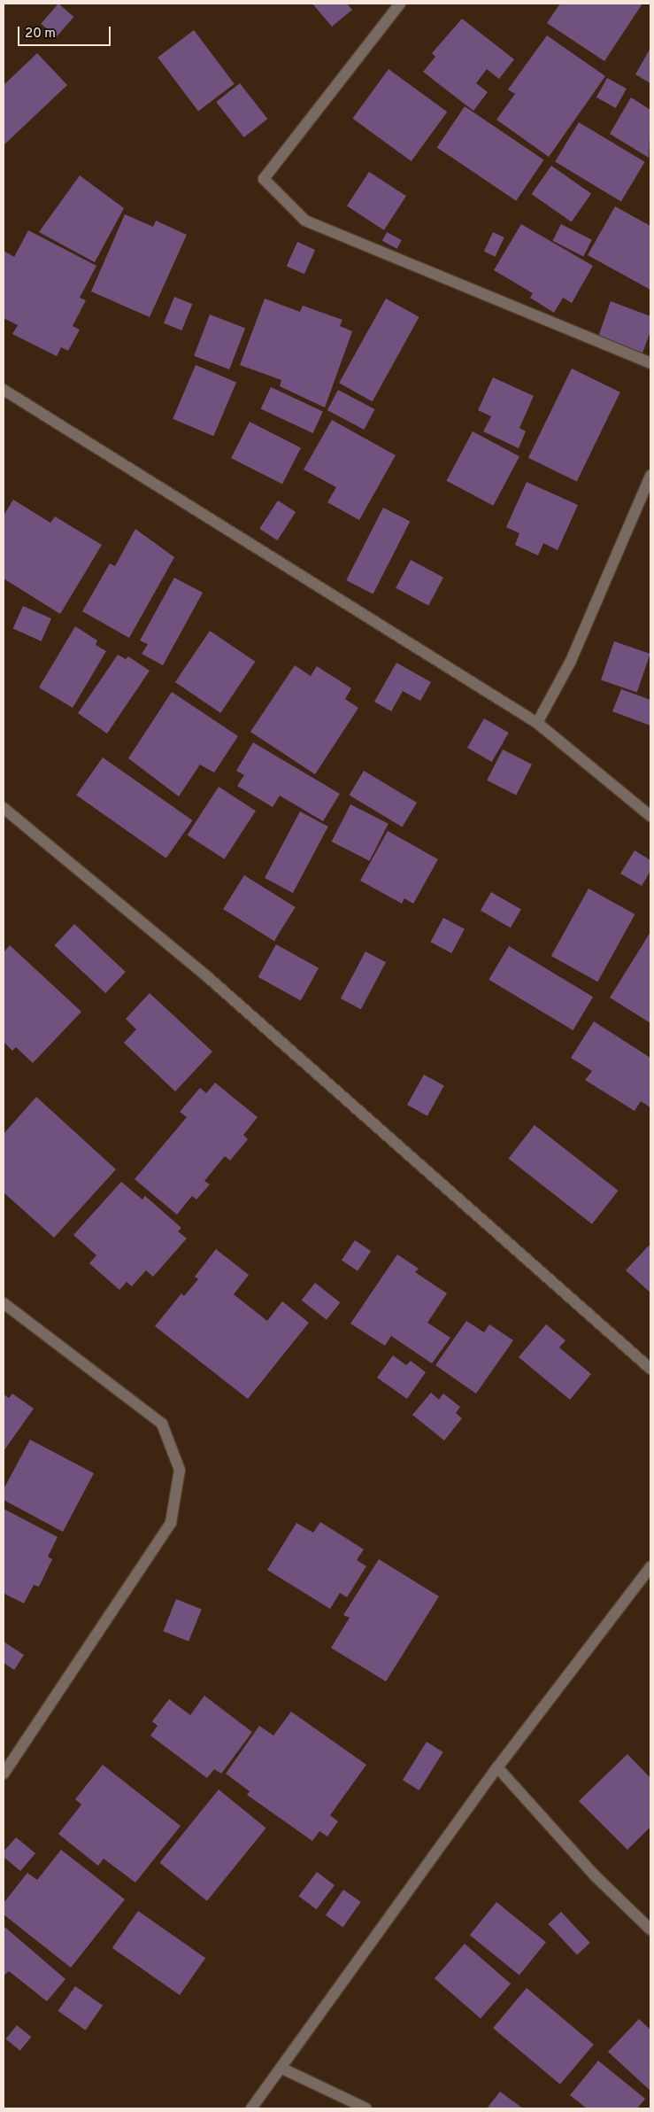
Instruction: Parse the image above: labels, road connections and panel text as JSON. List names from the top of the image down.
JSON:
{
  "scale_bar": "20 m"
}
